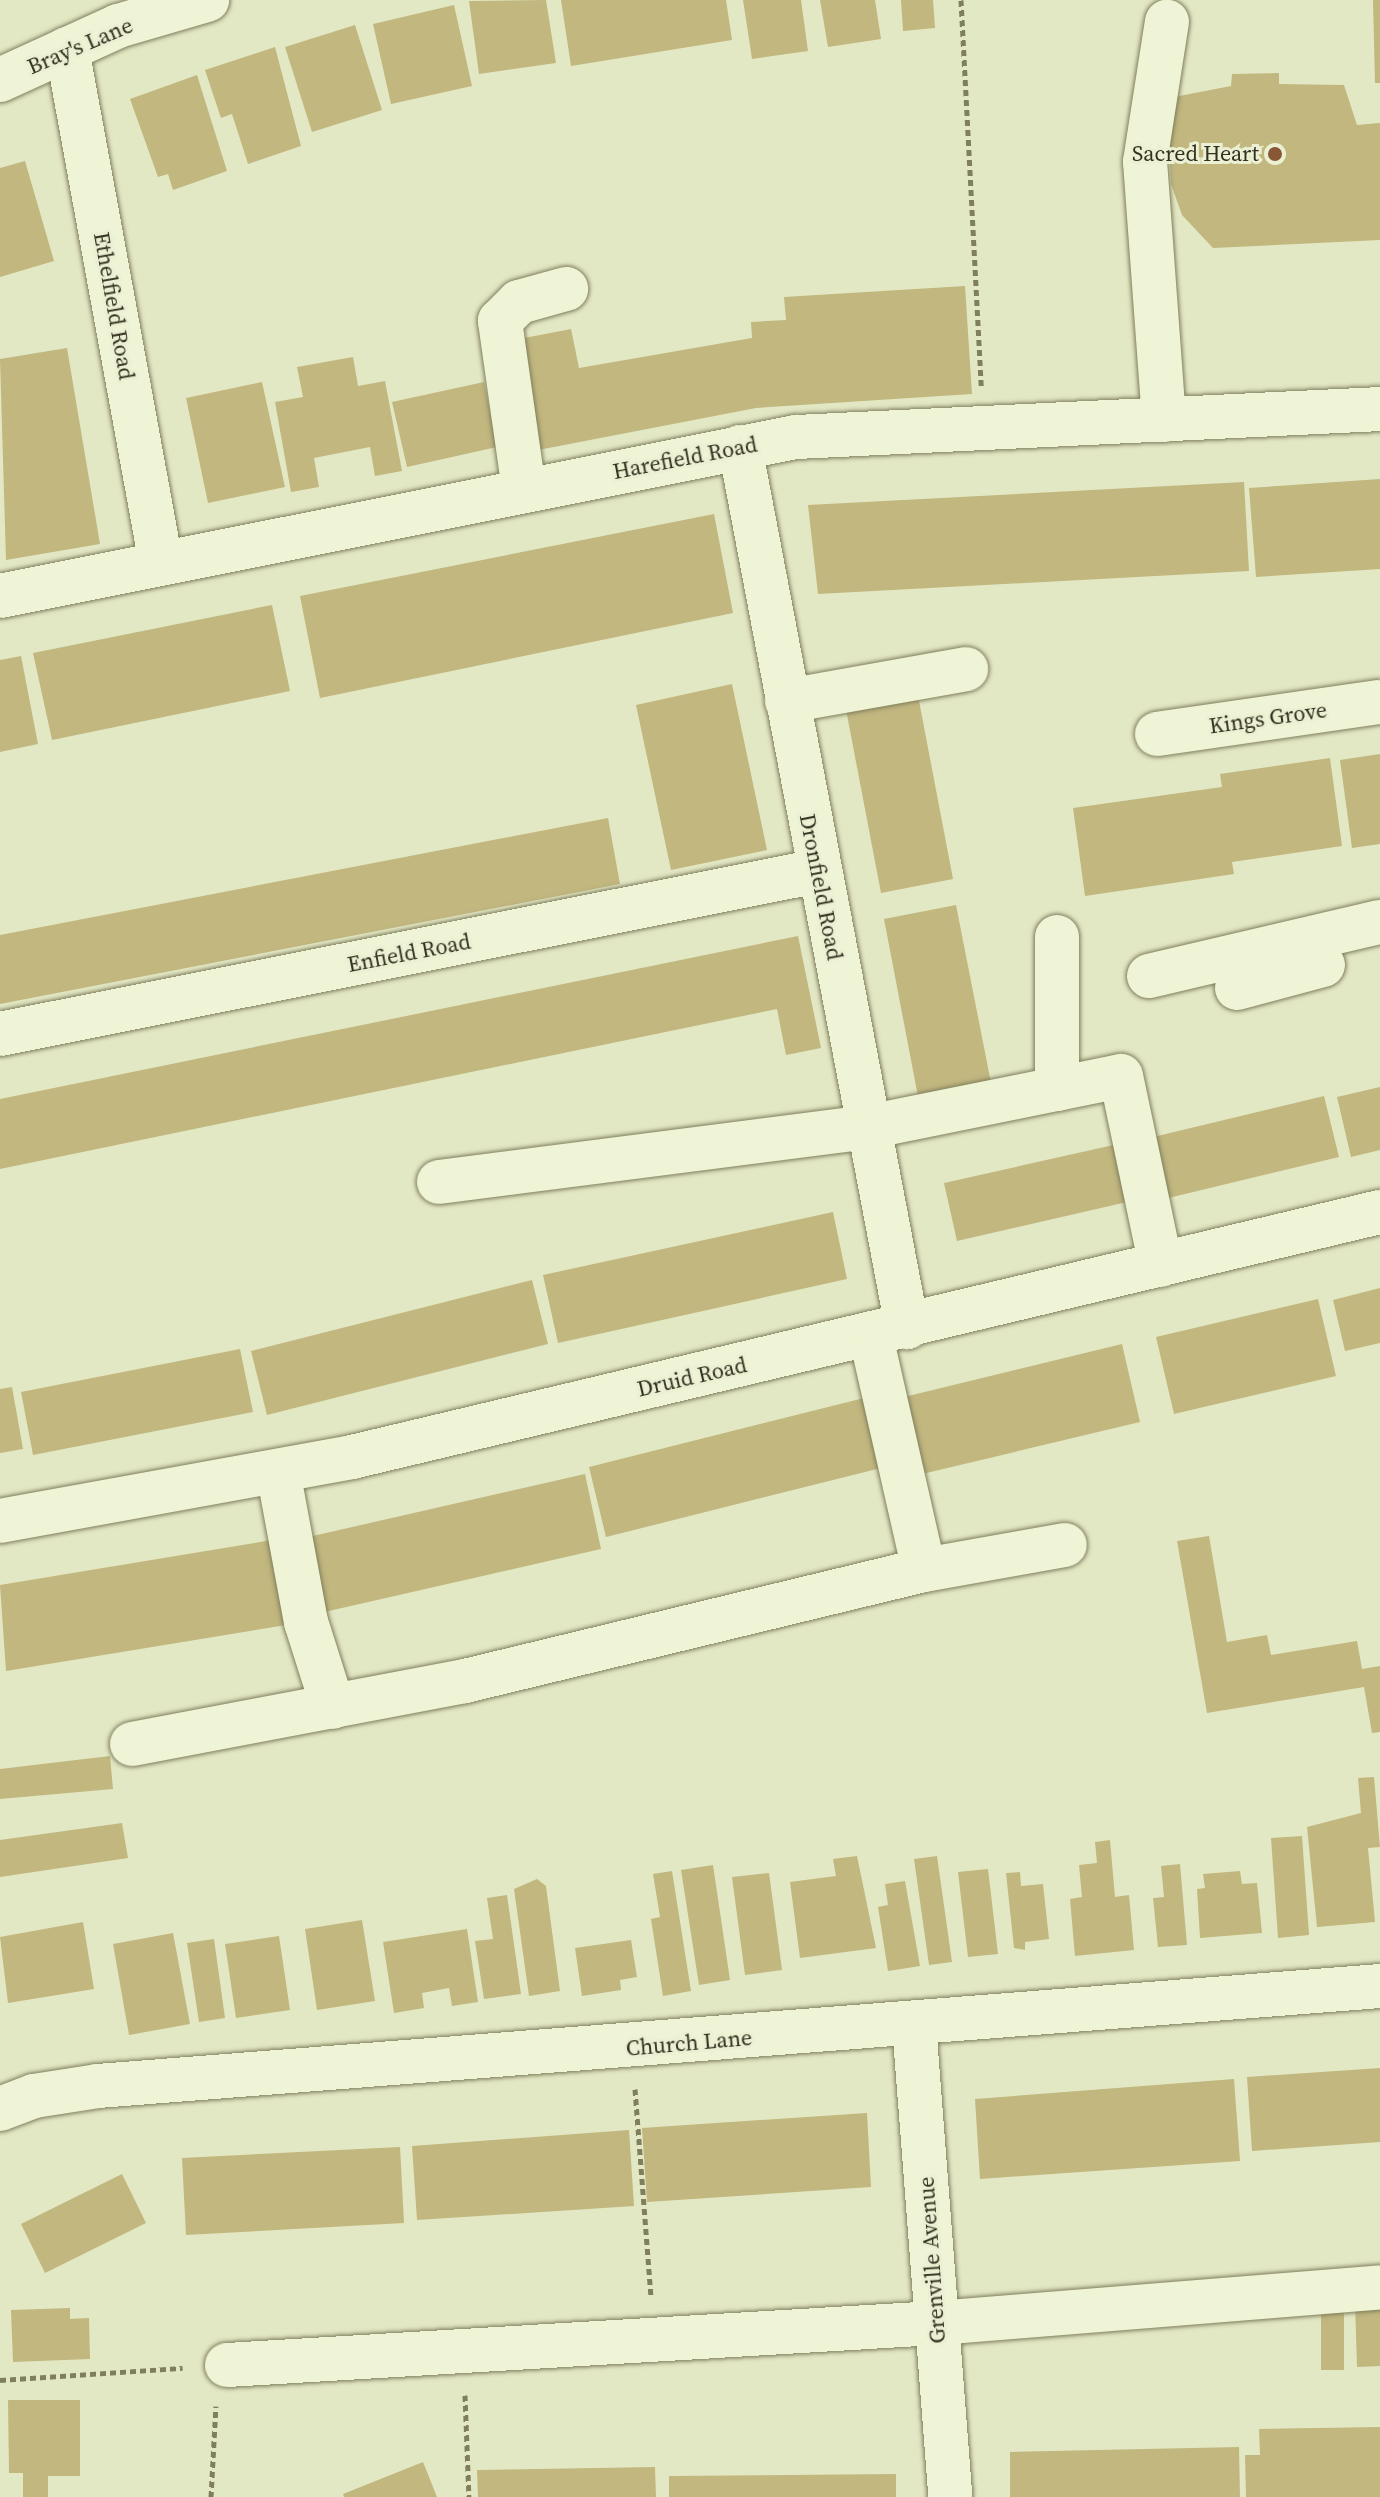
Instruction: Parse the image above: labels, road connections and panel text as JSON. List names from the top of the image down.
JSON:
{
  "streets": {
    "street": [
      "Bray's Lane",
      "Ethelfield Road",
      "Harefield Road",
      "Kings Grove",
      "Dronfield Road",
      "Enfield Road",
      "Druid Road",
      "Church Lane",
      "Grenville Avenue"
    ]
  },
  "crossings": [
    ["Bray's Lane", "Ethelfield Road"],
    ["Ethelfield Road", "Harefield Road"],
    ["Harefield Road", "Dronfield Road"],
    ["Dronfield Road", "Enfield Road"],
    ["Dronfield Road", "Druid Road"],
    ["Church Lane", "Grenville Avenue"]
  ],
  "places": ["Sacred Heart"]
}
